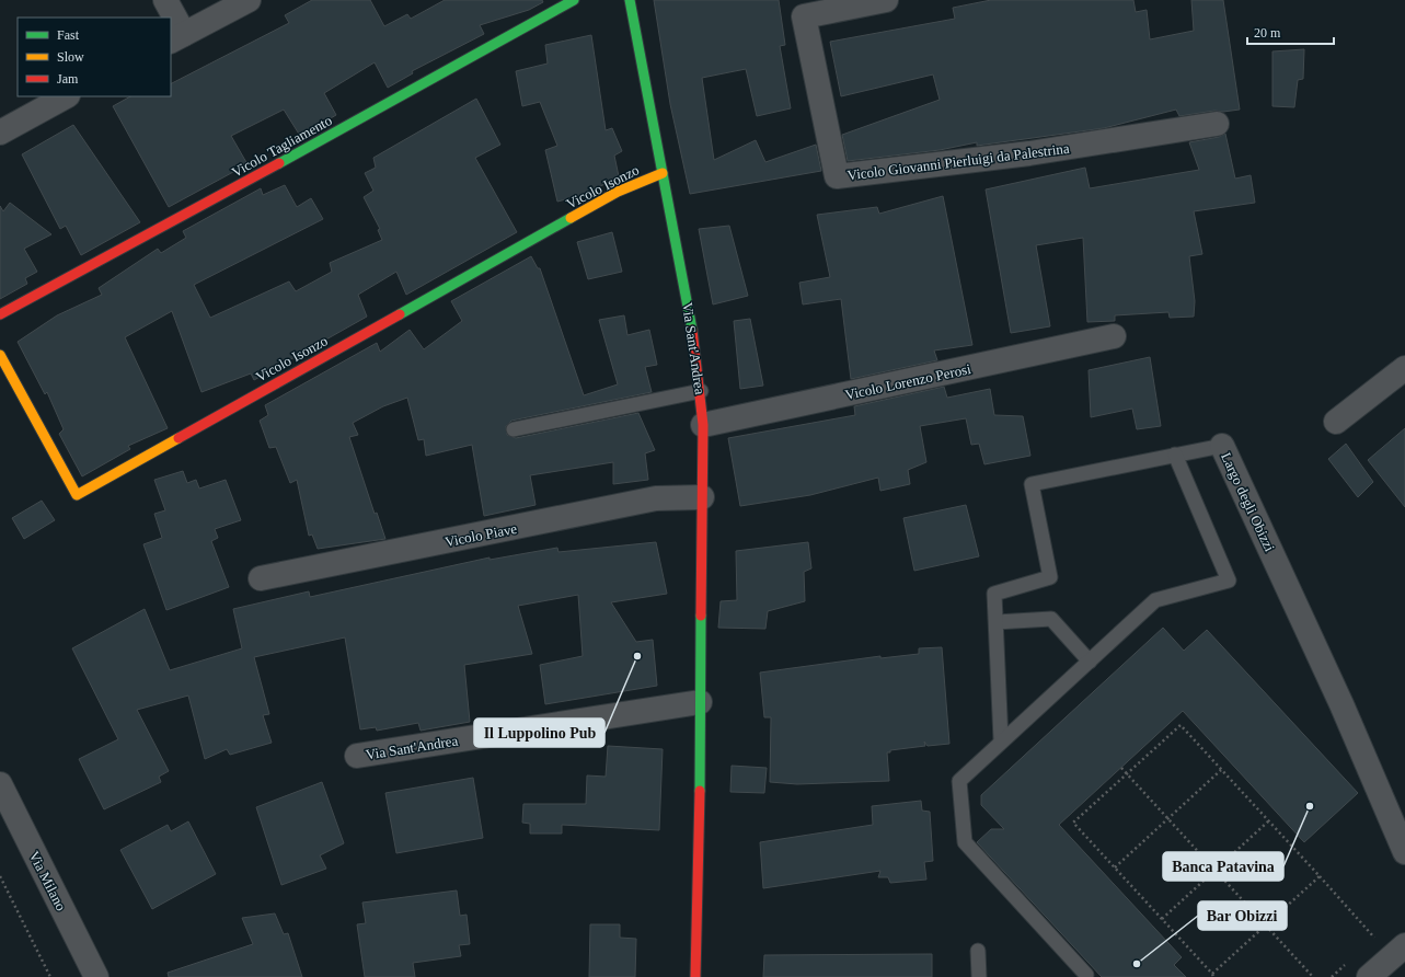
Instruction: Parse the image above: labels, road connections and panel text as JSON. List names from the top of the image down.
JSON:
{
  "streets": {
    "street": [
      "Vicolo Tagliamento",
      "Vicolo Giovanni Pierluigi da Palestrina",
      "Vicolo Isonzo",
      "Via Sant'Andrea",
      "Vicolo Lorenzo Perosi",
      "Largo degli Obizzi",
      "Vicolo Piave",
      "Via Milano"
    ]
  },
  "crossings": [
    ["Vicolo Isonzo", "Via Sant'Andrea"],
    ["Via Sant'Andrea", "Vicolo Lorenzo Perosi"],
    ["Via Sant'Andrea", "Vicolo Piave"]
  ],
  "places": ["Il Luppolino Pub", "Banca Patavina", "Bar Obizzi"],
  "legend": ["Fast", "Slow", "Jam"],
  "scale_bar": "20 m"
}
